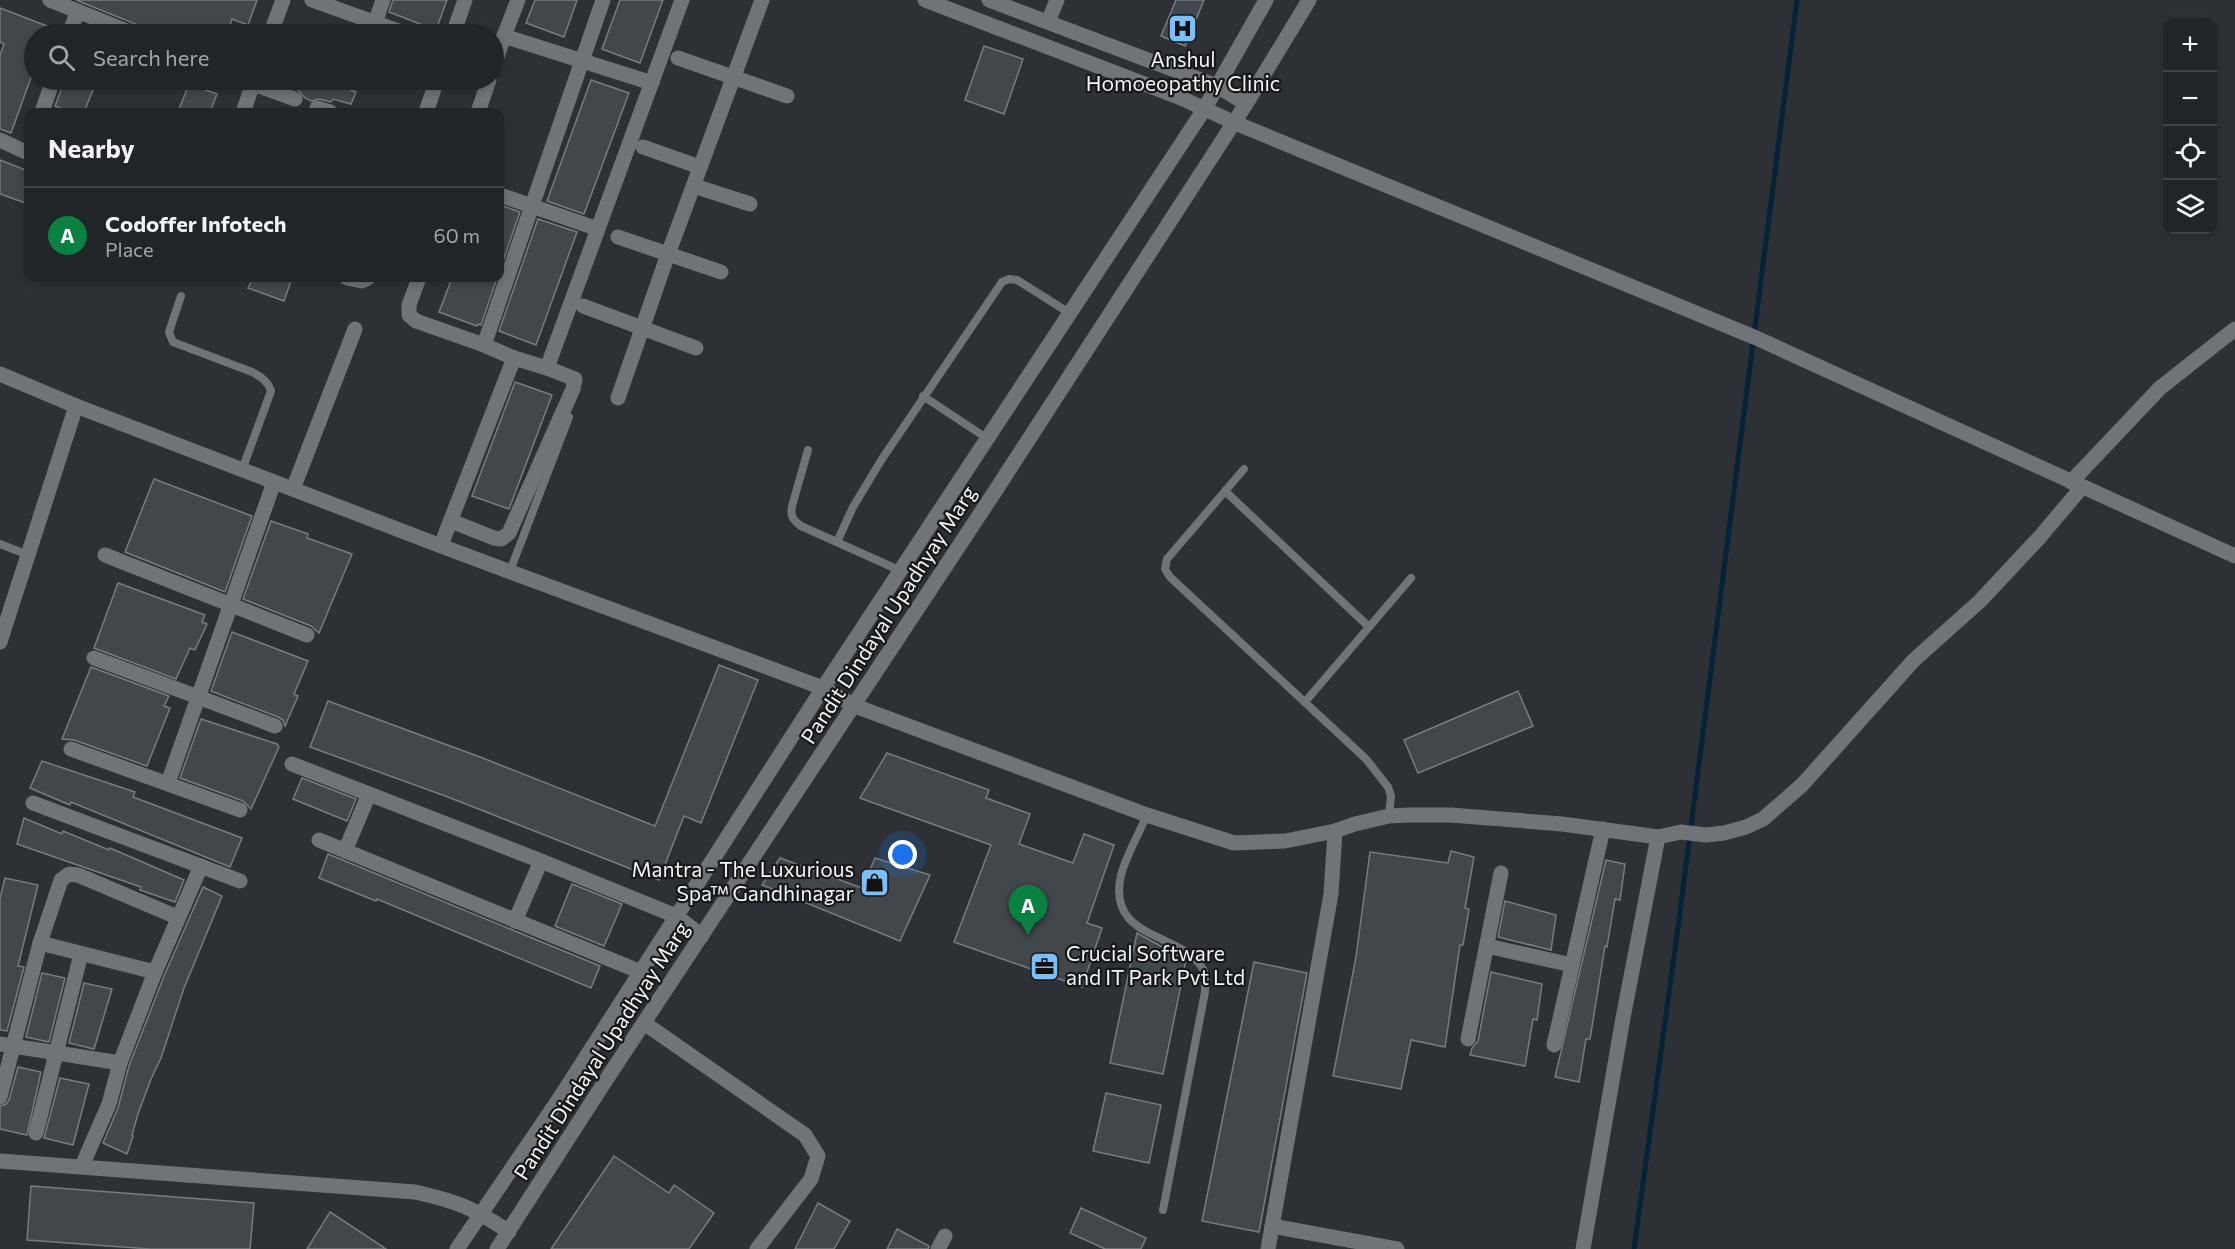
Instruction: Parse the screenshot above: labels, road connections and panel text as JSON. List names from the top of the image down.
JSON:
{
  "streets": {
    "street": ["Pandit Dindayal Upadhyay Marg"]
  },
  "places": {
    "hospital": ["Anshul Homoeopathy Clinic"],
    "shop": ["Mantra - The Luxurious Spa™ Gandhinagar"],
    "office": ["Crucial Software and IT Park Pvt Ltd"]
  },
  "page": {
    "map_buttons": ["+", "−"],
    "search": "Search here",
    "heading": "Nearby",
    "list": [
      {
        "mark": "A",
        "name": "Codoffer Infotech",
        "note": "Place",
        "value": "60 m"
      }
    ],
    "pins": "A"
  }
}
